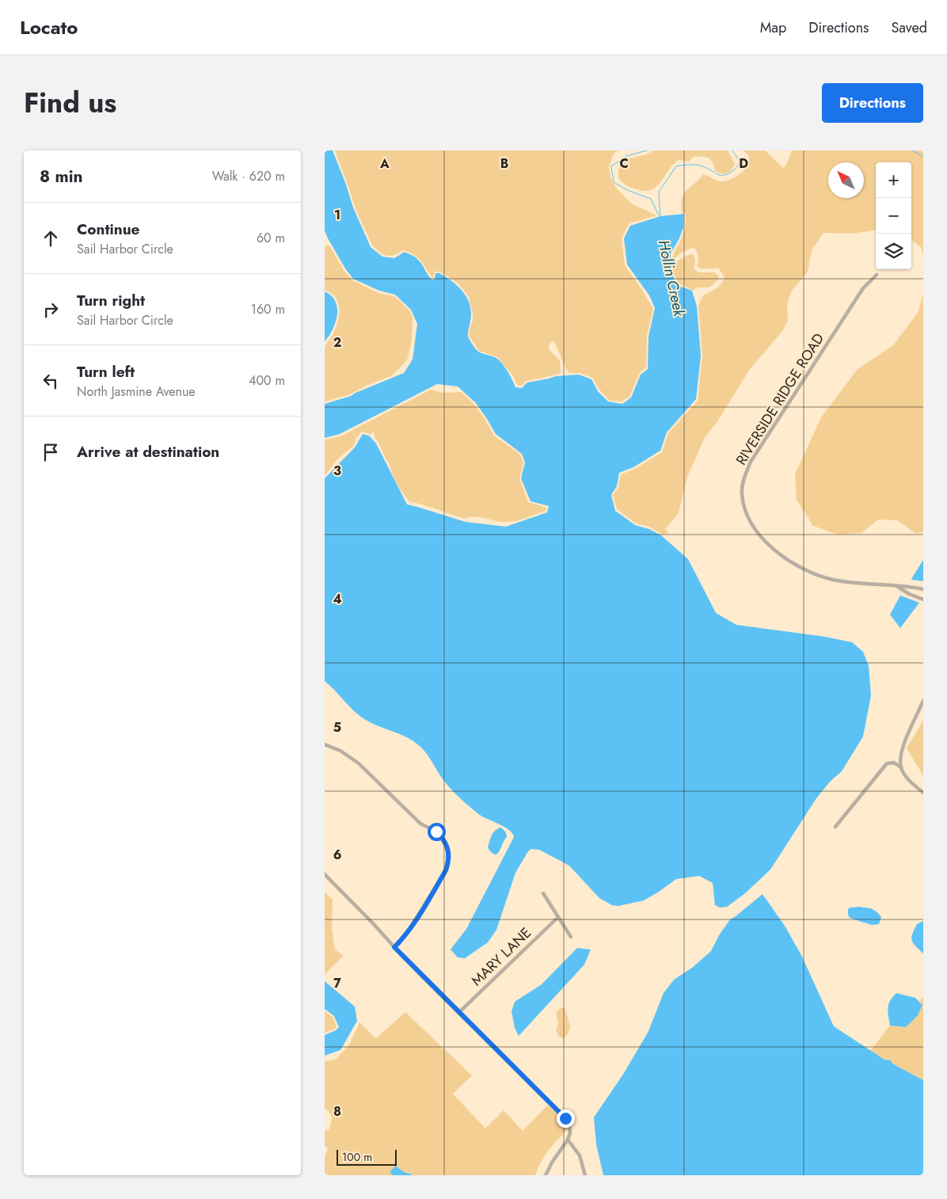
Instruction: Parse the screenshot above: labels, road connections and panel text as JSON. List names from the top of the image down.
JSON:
{
  "streets": {
    "street": ["RIVERSIDE RIDGE ROAD", "MARY LANE"]
  },
  "water": ["Hollin Creek"],
  "scale_bar": "100 m",
  "north": "top left",
  "page": {
    "header": "Locato",
    "nav": ["Map", "Directions", "Saved"],
    "title": "Find us",
    "buttons": "Directions",
    "heading": ["8 min", "Walk · 620 m"],
    "map_buttons": ["+", "−"],
    "list": [
      ["Continue", "Sail Harbor Circle", "60 m"],
      ["Turn right", "Sail Harbor Circle", "160 m"],
      ["Turn left", "North Jasmine Avenue", "400 m"],
      "Arrive at destination"
    ],
    "scale": "100 m"
  },
  "grid": {
    "columns": [
      "A",
      "B",
      "C",
      "D"
    ],
    "rows": [
      "1",
      "2",
      "3",
      "4",
      "5",
      "6",
      "7",
      "8"
    ]
  }
}
